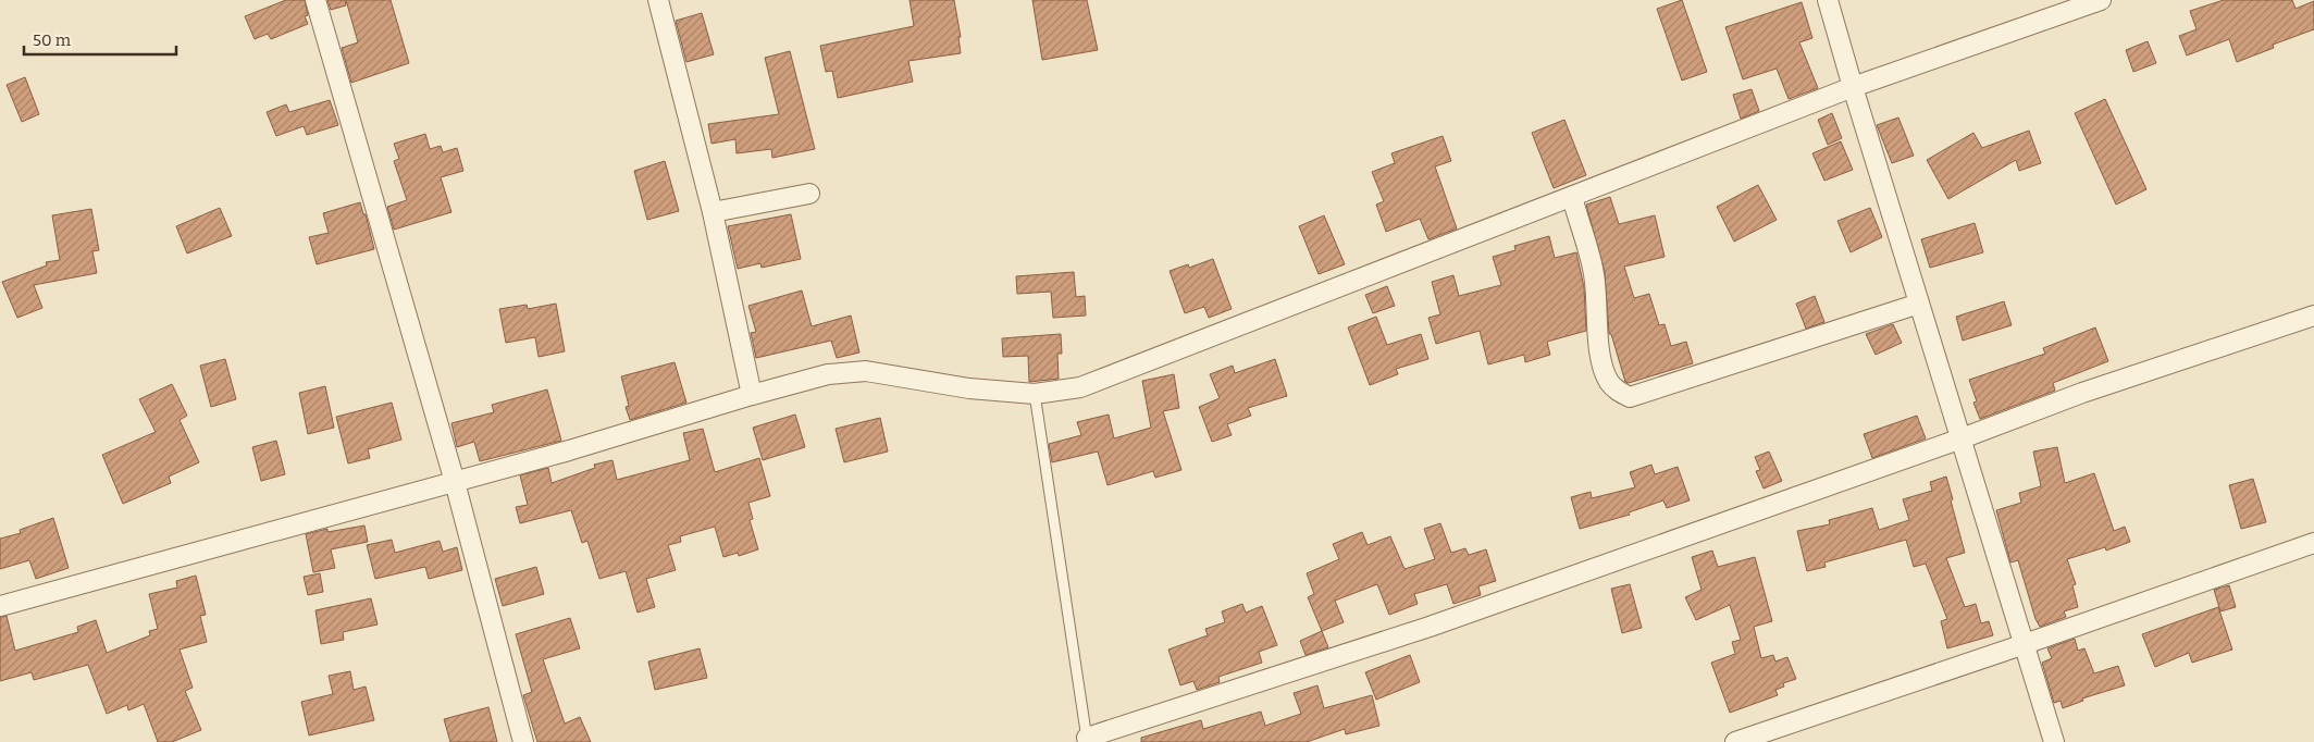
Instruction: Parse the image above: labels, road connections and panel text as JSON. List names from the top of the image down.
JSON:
{
  "scale_bar": "50 m"
}
